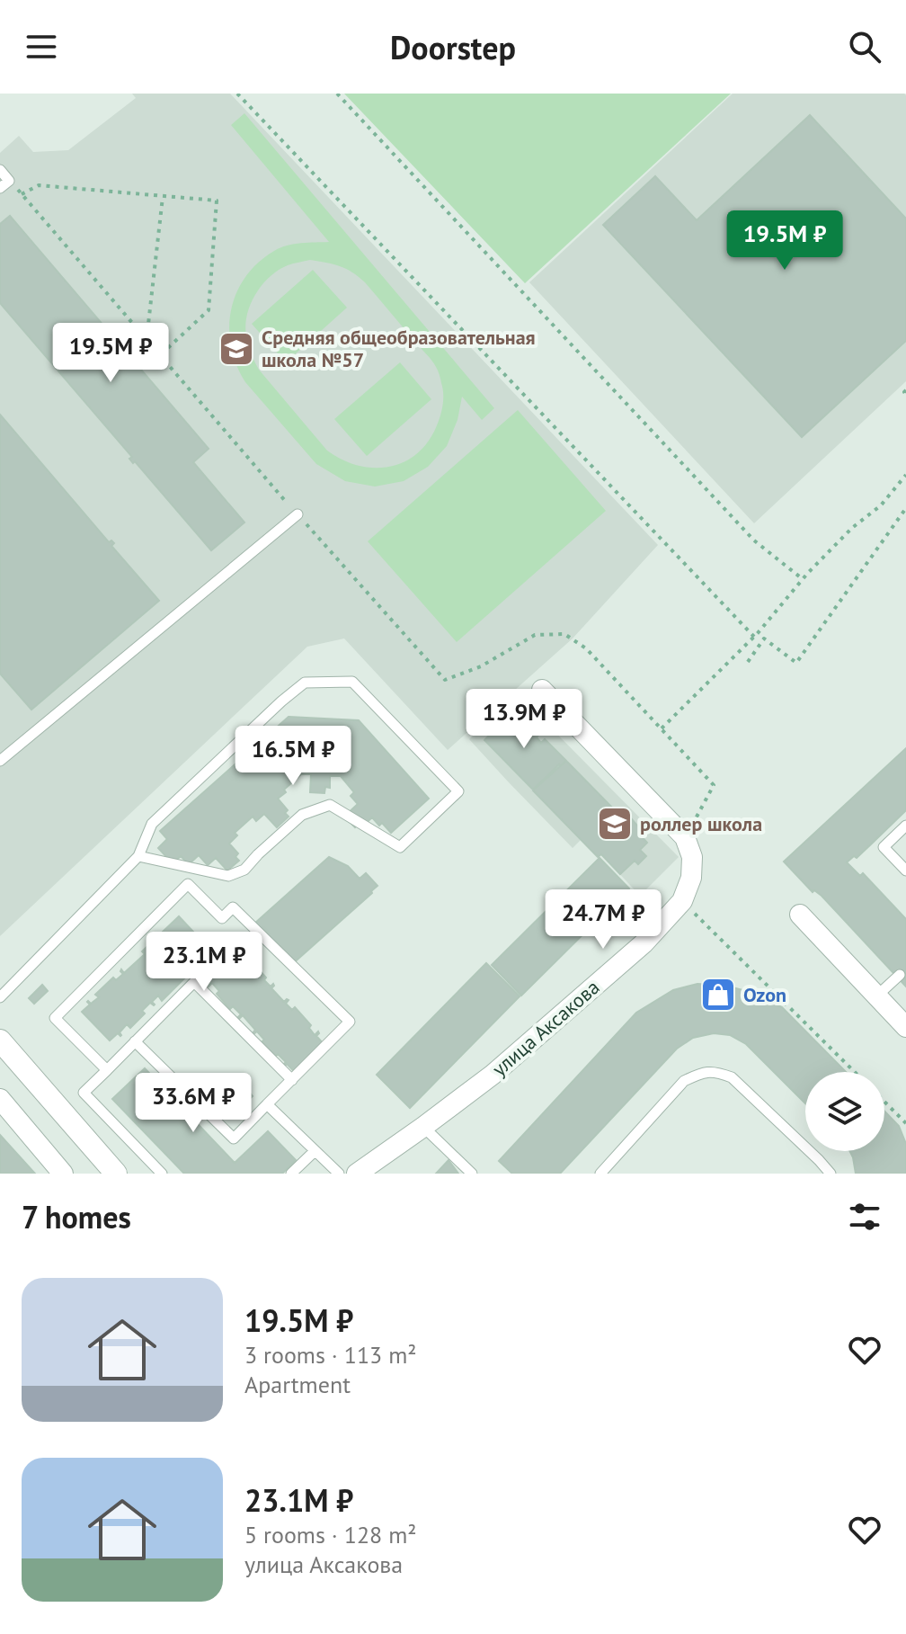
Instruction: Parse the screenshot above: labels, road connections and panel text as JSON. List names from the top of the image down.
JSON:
{
  "streets": {
    "street": ["улица Аксакова"]
  },
  "places": {
    "school or university": ["Средняя общеобразовательная школа №57", "роллер школа"],
    "shop": ["Ozon"]
  },
  "page": {
    "header": "Doorstep",
    "price": [
      "19.5M ₽",
      "19.5M ₽",
      "13.9M ₽",
      "16.5M ₽",
      "24.7M ₽",
      "23.1M ₽",
      "33.6M ₽"
    ],
    "heading": "7 homes",
    "list": [
      {
        "name": "19.5M ₽",
        "note": "3 rooms · 113 m² · Apartment"
      },
      {
        "name": "23.1M ₽",
        "note": "5 rooms · 128 m² · улица Аксакова"
      }
    ]
  }
}
